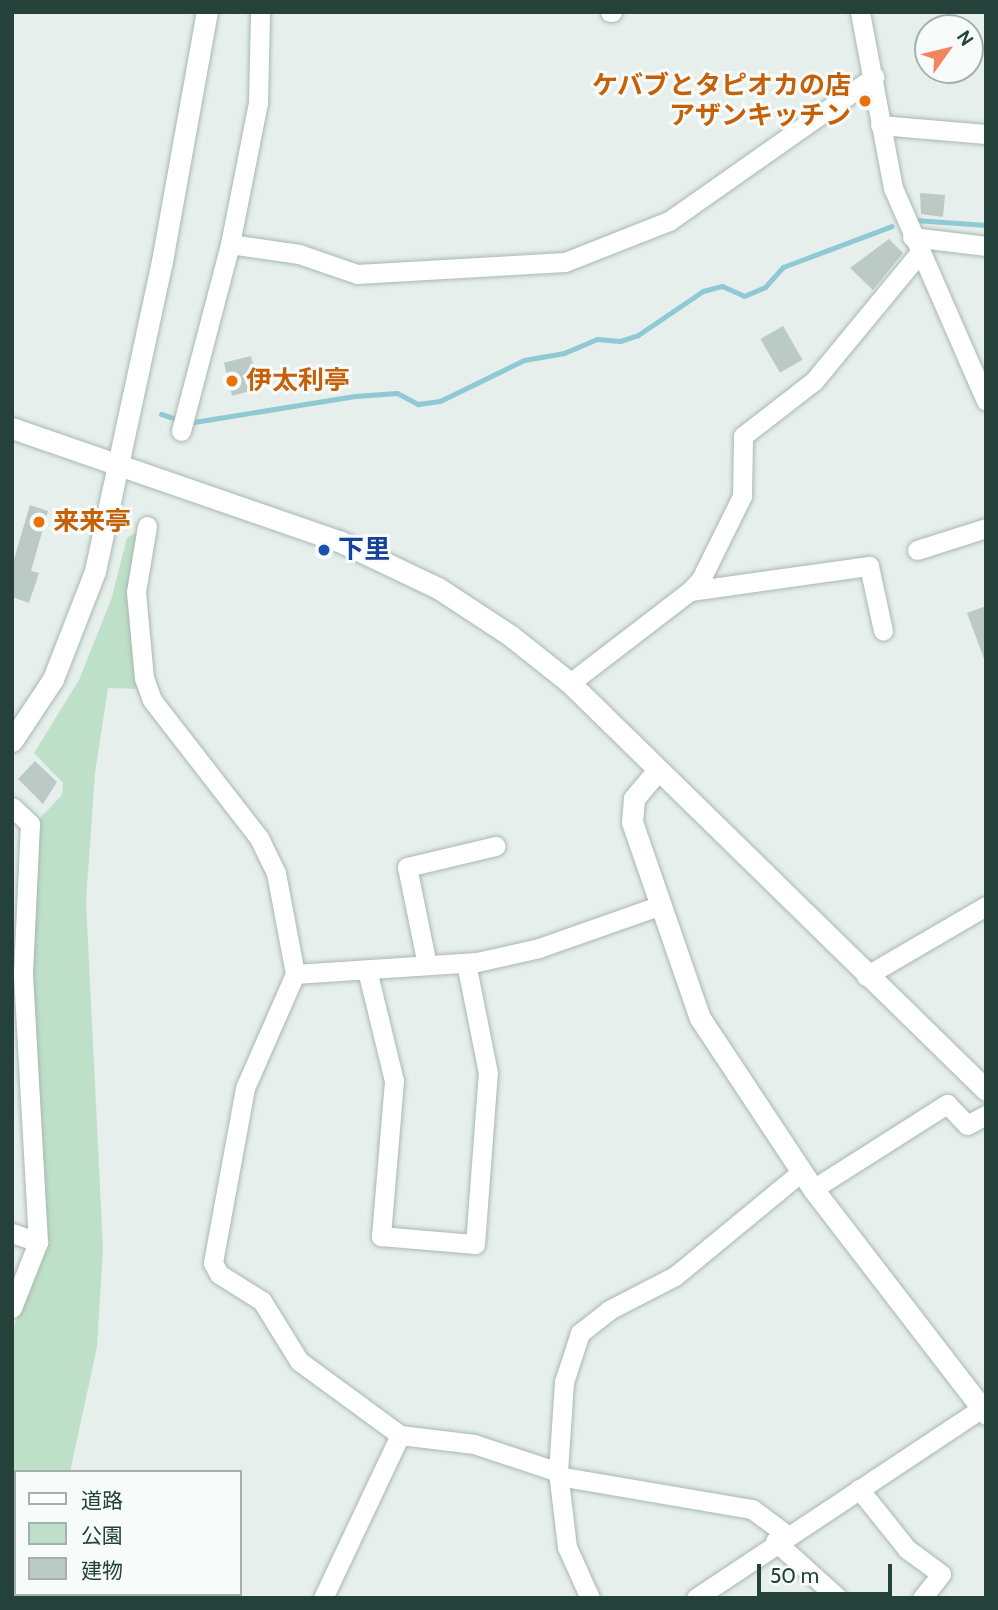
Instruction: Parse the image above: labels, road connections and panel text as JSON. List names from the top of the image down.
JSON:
{
  "places": [
    "ケバブとタピオカの店 アザンキッチン",
    "伊太利亭",
    "来来亭",
    "下里"
  ],
  "legend": ["道路", "公園", "建物"],
  "scale_bar": "50 m",
  "north": "top right"
}
